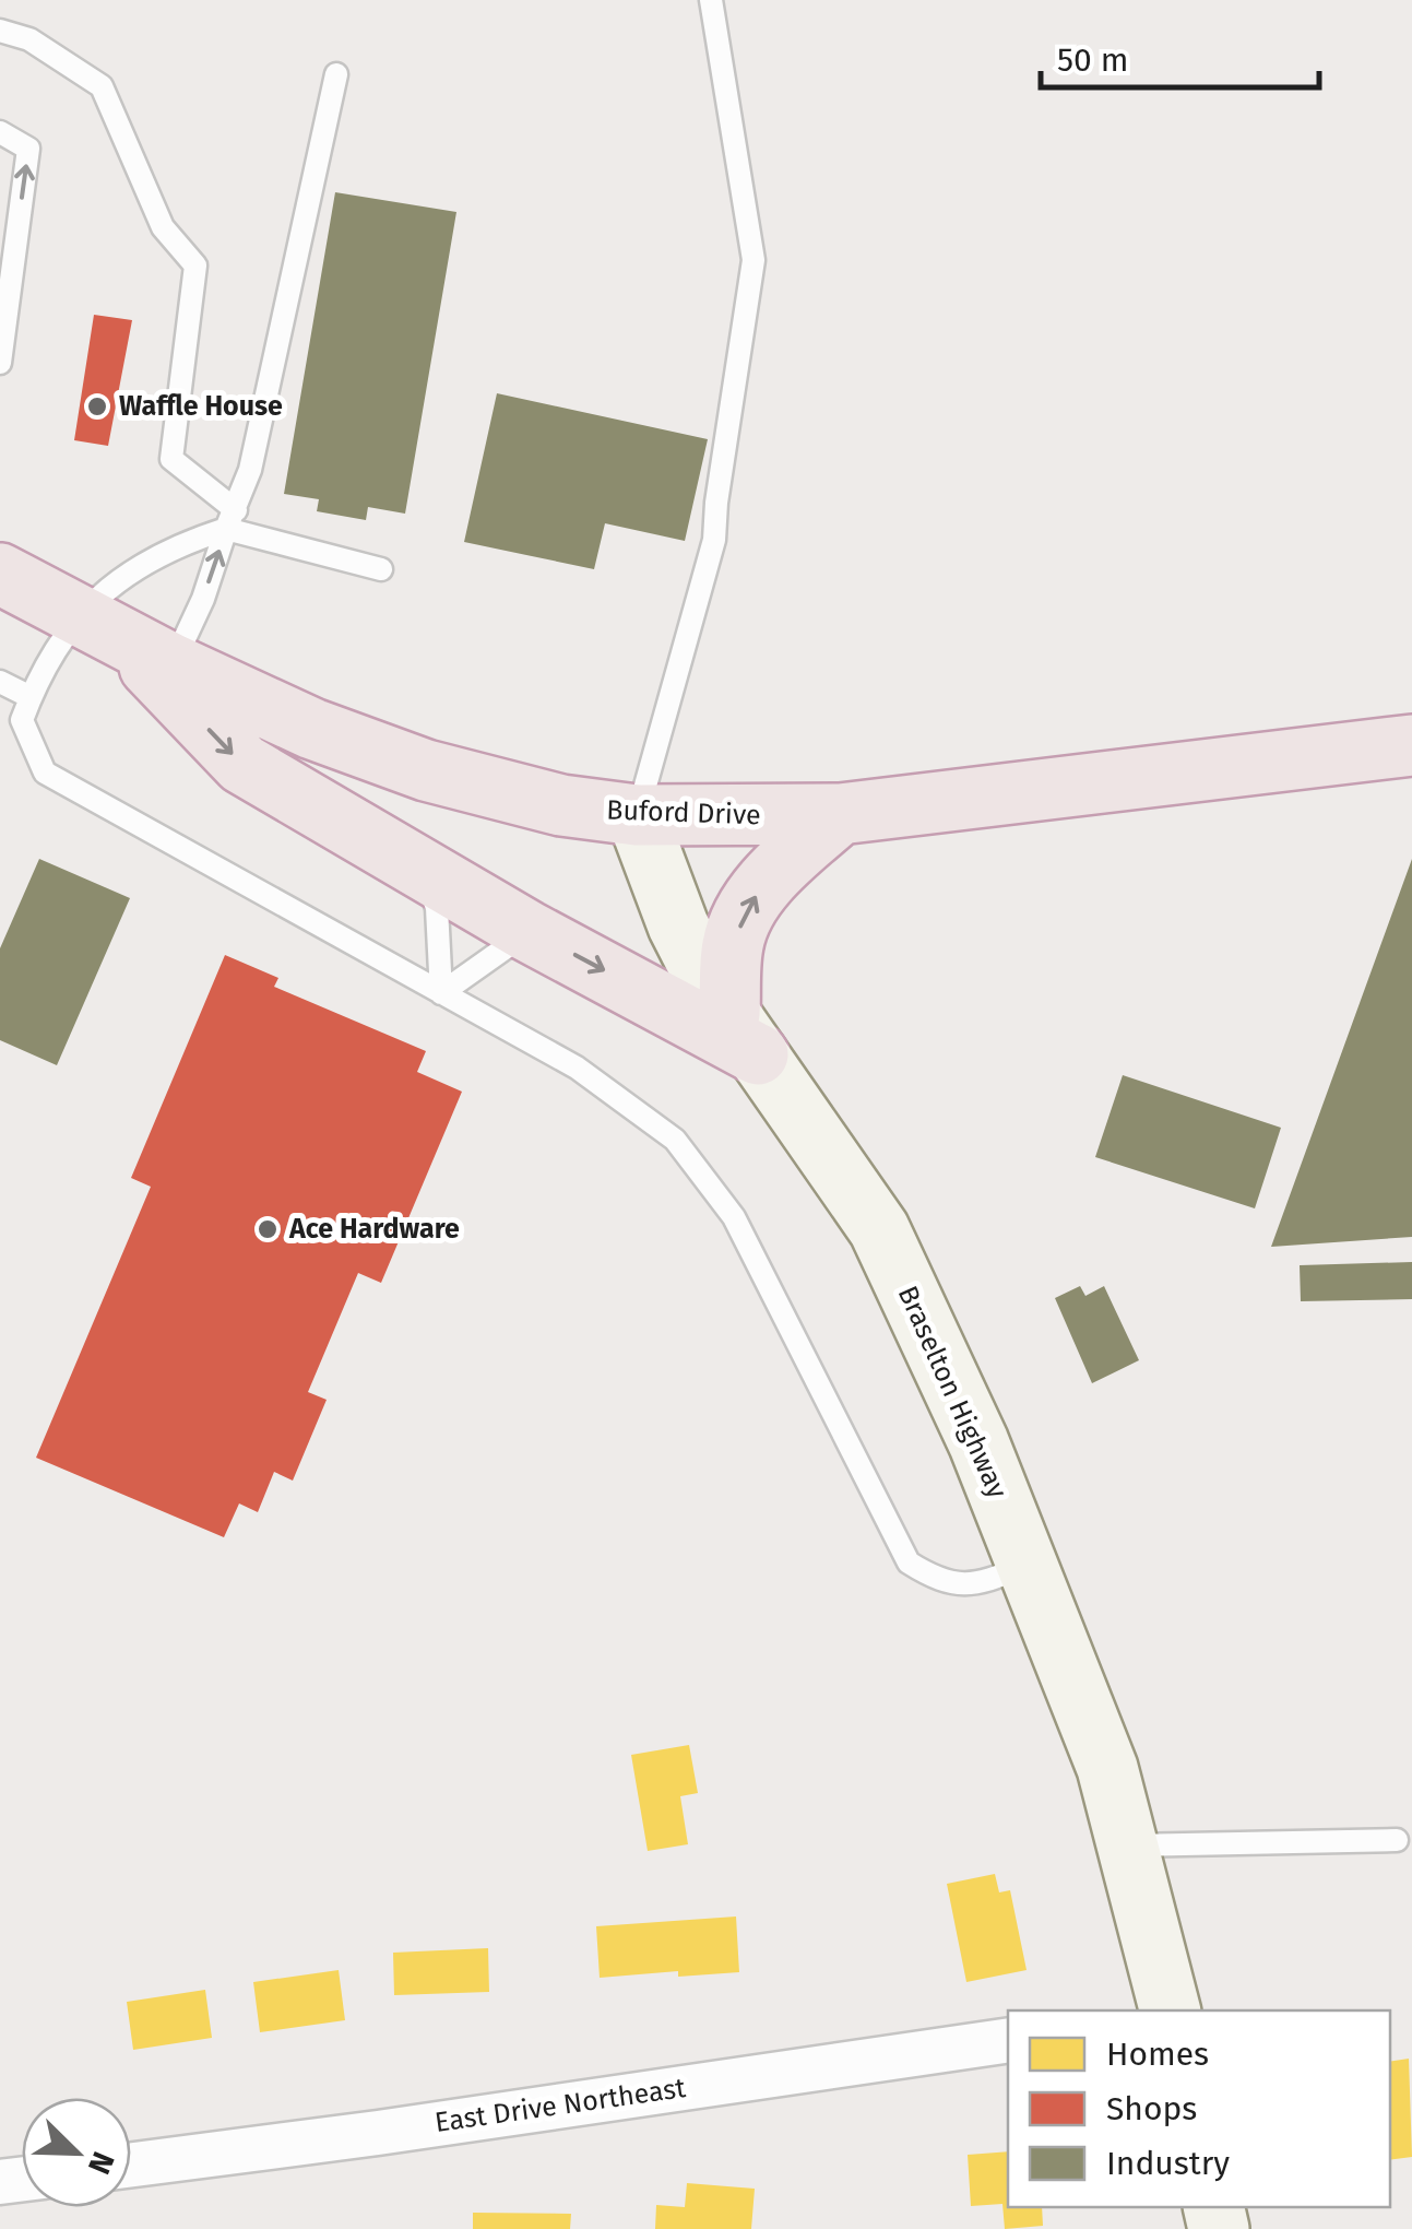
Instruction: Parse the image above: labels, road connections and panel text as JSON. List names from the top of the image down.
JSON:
{
  "streets": {
    "highway": ["Buford Drive"],
    "main road": ["Braselton Highway"],
    "street": ["East Drive Northeast"]
  },
  "crossings": [
    ["Buford Drive", "Braselton Highway"]
  ],
  "places": ["Waffle House", "Ace Hardware"],
  "legend": ["Homes", "Shops", "Industry"],
  "scale_bar": "50 m",
  "north": "bottom right"
}
